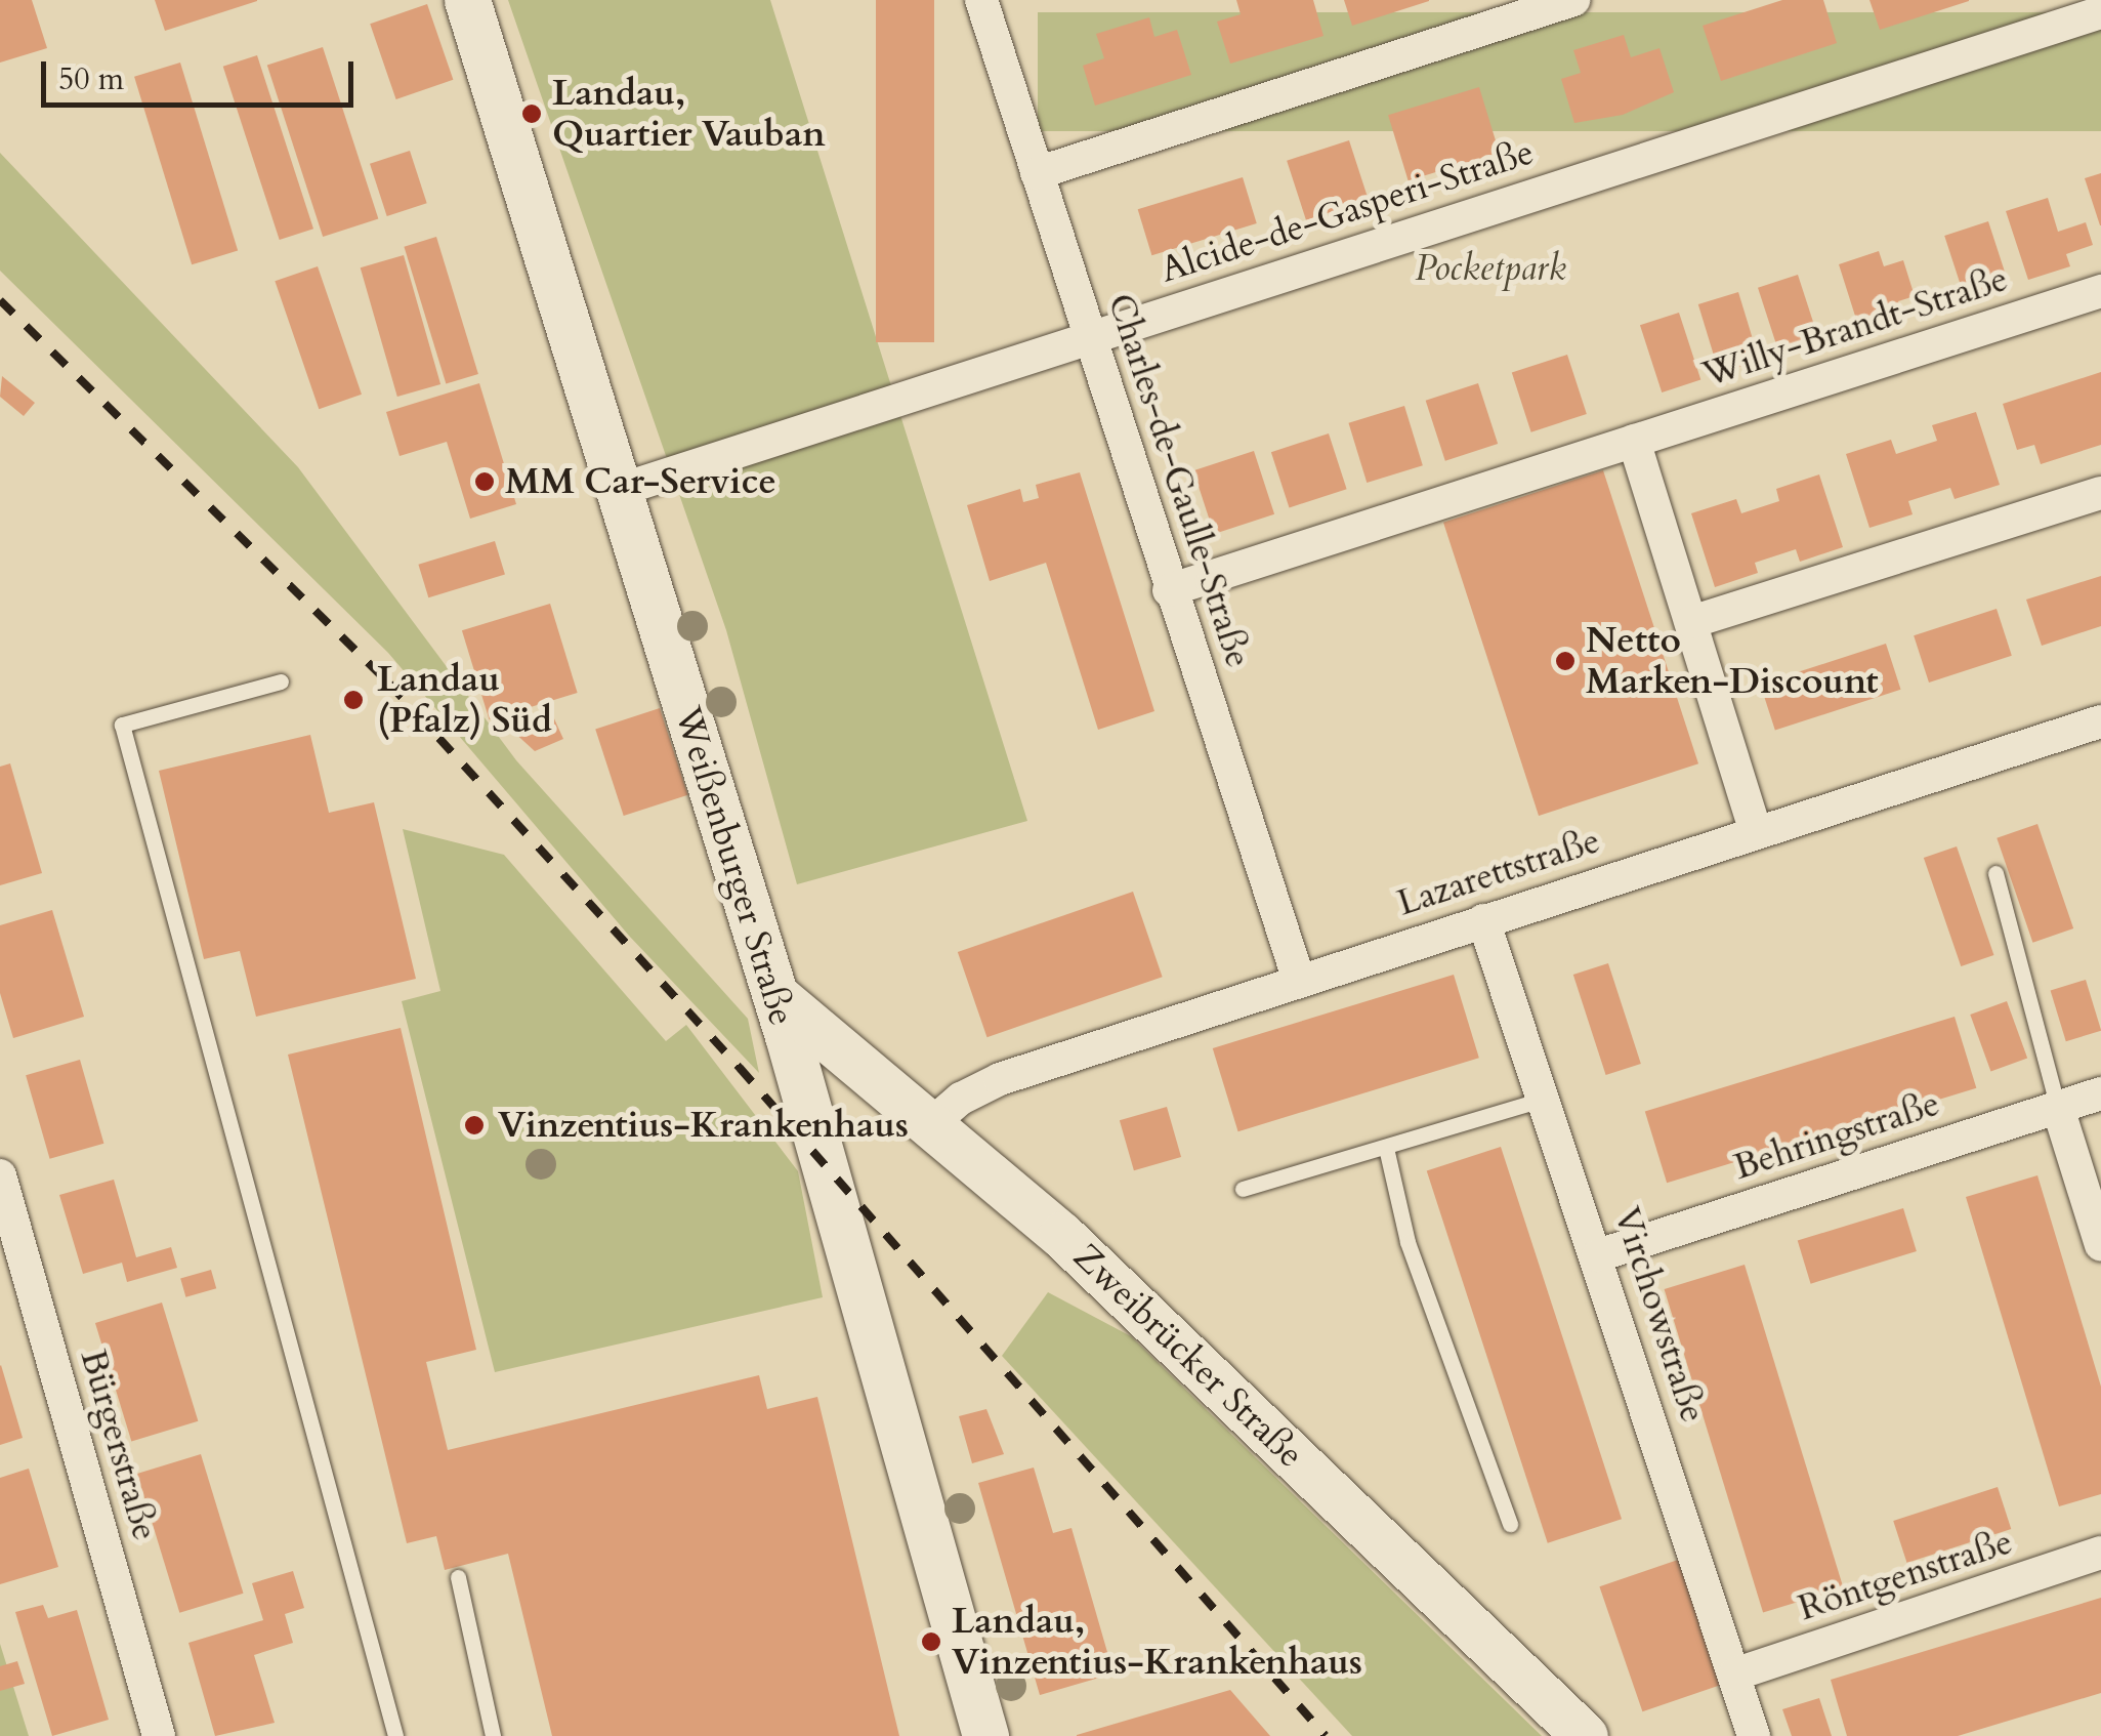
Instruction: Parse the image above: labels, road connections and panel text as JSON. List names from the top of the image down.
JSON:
{
  "streets": {
    "street": [
      "Alcide-de-Gasperi-Straße",
      "Willy-Brandt-Straße",
      "Charles-de-Gaulle-Straße",
      "Weißenburger Straße",
      "Lazarettstraße",
      "Behringstraße",
      "Virchowstraße",
      "Zweibrücker Straße",
      "Bürgerstraße",
      "Röntgenstraße"
    ]
  },
  "crossings": [
    ["Alcide-de-Gasperi-Straße", "Charles-de-Gaulle-Straße"],
    ["Alcide-de-Gasperi-Straße", "Weißenburger Straße"],
    ["Willy-Brandt-Straße", "Charles-de-Gaulle-Straße"],
    ["Charles-de-Gaulle-Straße", "Lazarettstraße"],
    ["Weißenburger Straße", "Zweibrücker Straße"],
    ["Lazarettstraße", "Virchowstraße"],
    ["Lazarettstraße", "Zweibrücker Straße"],
    ["Behringstraße", "Virchowstraße"],
    ["Virchowstraße", "Röntgenstraße"]
  ],
  "parks": ["Pocketpark"],
  "places": [
    "Landau, Quartier Vauban",
    "MM Car-Service",
    "Netto Marken-Discount",
    "Landau (Pfalz) Süd",
    "Vinzentius-Krankenhaus",
    "Landau, Vinzentius-Krankenhaus"
  ],
  "scale_bar": "50 m"
}
